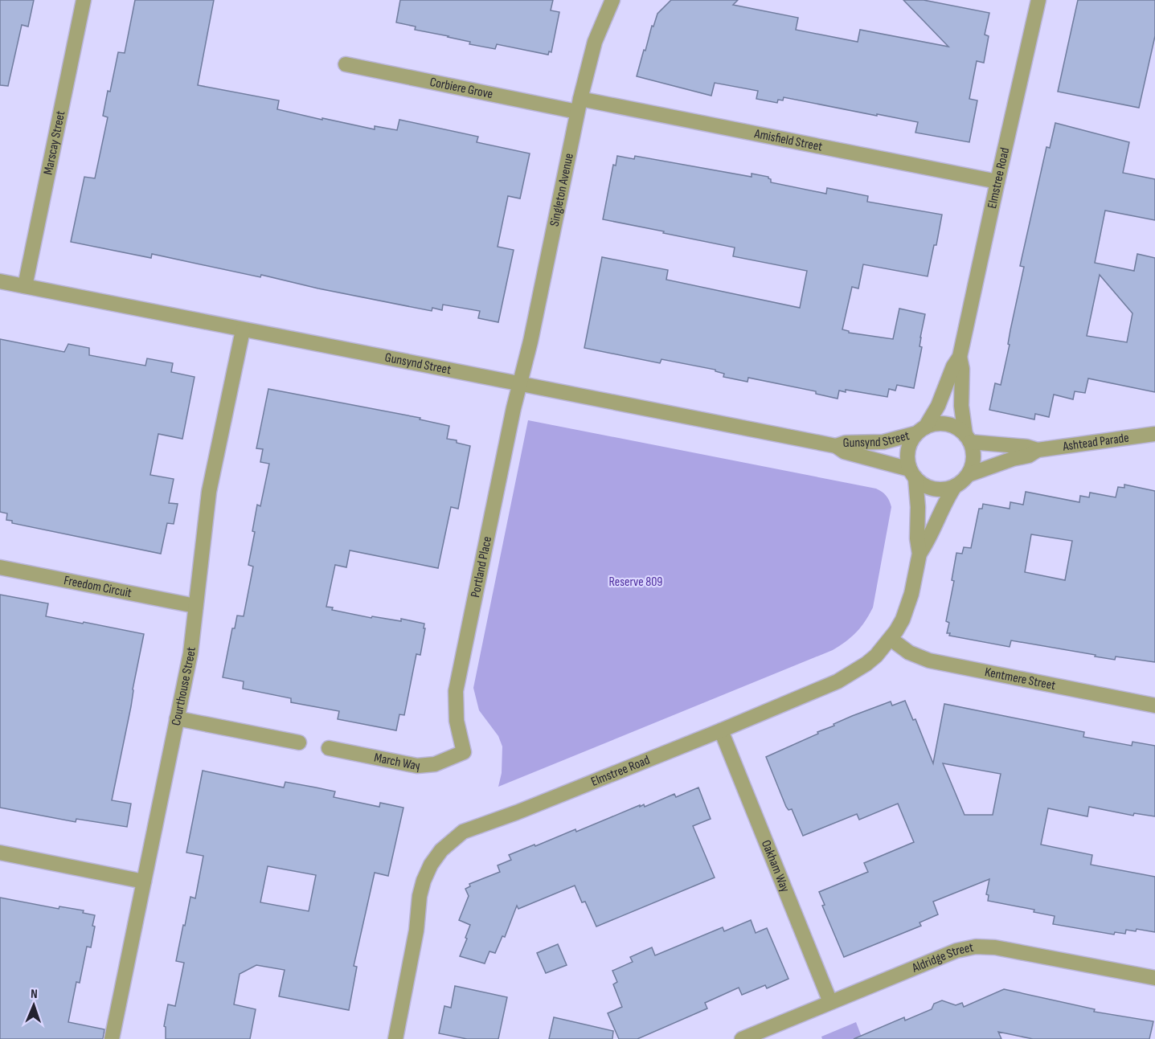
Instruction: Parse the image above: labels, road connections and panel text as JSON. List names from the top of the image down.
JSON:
{
  "streets": {
    "street": [
      "Corbiere Grove",
      "Amisfield Street",
      "Marscay Street",
      "Elmstree Road",
      "Singleton Avenue",
      "Gunsynd Street",
      "Ashtead Parade",
      "Portland Place",
      "Freedom Circuit",
      "Kentmere Street",
      "Courthouse Street",
      "March Way",
      "Oakham Way",
      "Aldridge Street"
    ]
  },
  "crossings": [
    ["Corbiere Grove", "Amisfield Street"],
    ["Corbiere Grove", "Singleton Avenue"],
    ["Amisfield Street", "Elmstree Road"],
    ["Amisfield Street", "Singleton Avenue"],
    ["Marscay Street", "Gunsynd Street"],
    ["Elmstree Road", "Gunsynd Street"],
    ["Elmstree Road", "Ashtead Parade"],
    ["Elmstree Road", "Kentmere Street"],
    ["Elmstree Road", "Oakham Way"],
    ["Singleton Avenue", "Gunsynd Street"],
    ["Singleton Avenue", "Portland Place"],
    ["Gunsynd Street", "Ashtead Parade"],
    ["Gunsynd Street", "Portland Place"],
    ["Gunsynd Street", "Courthouse Street"],
    ["Portland Place", "March Way"],
    ["Freedom Circuit", "Courthouse Street"],
    ["Oakham Way", "Aldridge Street"]
  ],
  "parks": ["Reserve 809"],
  "north": "top"
}
